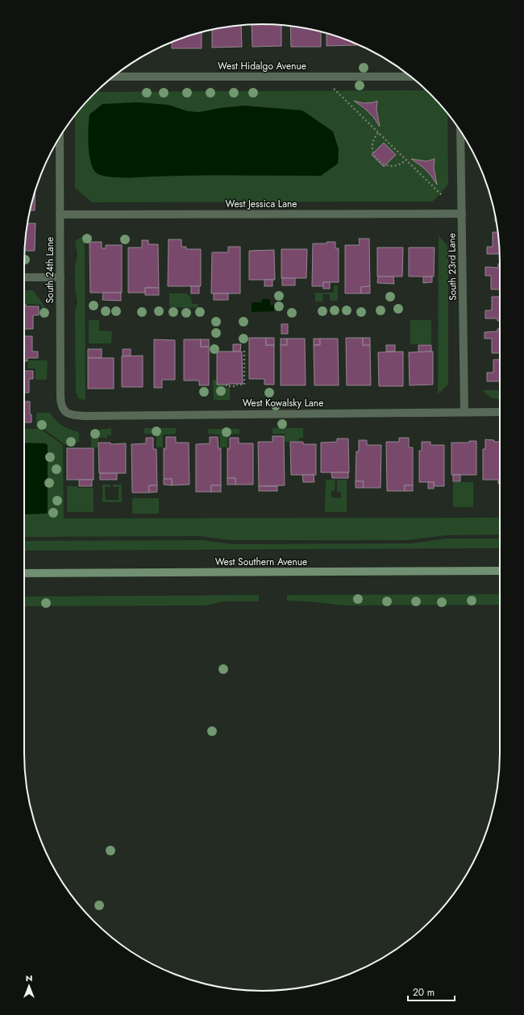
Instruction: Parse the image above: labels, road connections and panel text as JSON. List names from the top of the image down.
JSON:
{
  "streets": {
    "main road": ["West Southern Avenue"],
    "street": [
      "West Hidalgo Avenue",
      "West Jessica Lane",
      "South 23rd Lane",
      "South 24th Lane",
      "West Kowalsky Lane"
    ]
  },
  "crossings": [
    ["West Jessica Lane", "South 23rd Lane"],
    ["West Jessica Lane", "South 24th Lane"],
    ["South 23rd Lane", "West Kowalsky Lane"],
    ["South 24th Lane", "West Kowalsky Lane"]
  ],
  "scale_bar": "20 m",
  "north": "top"
}
